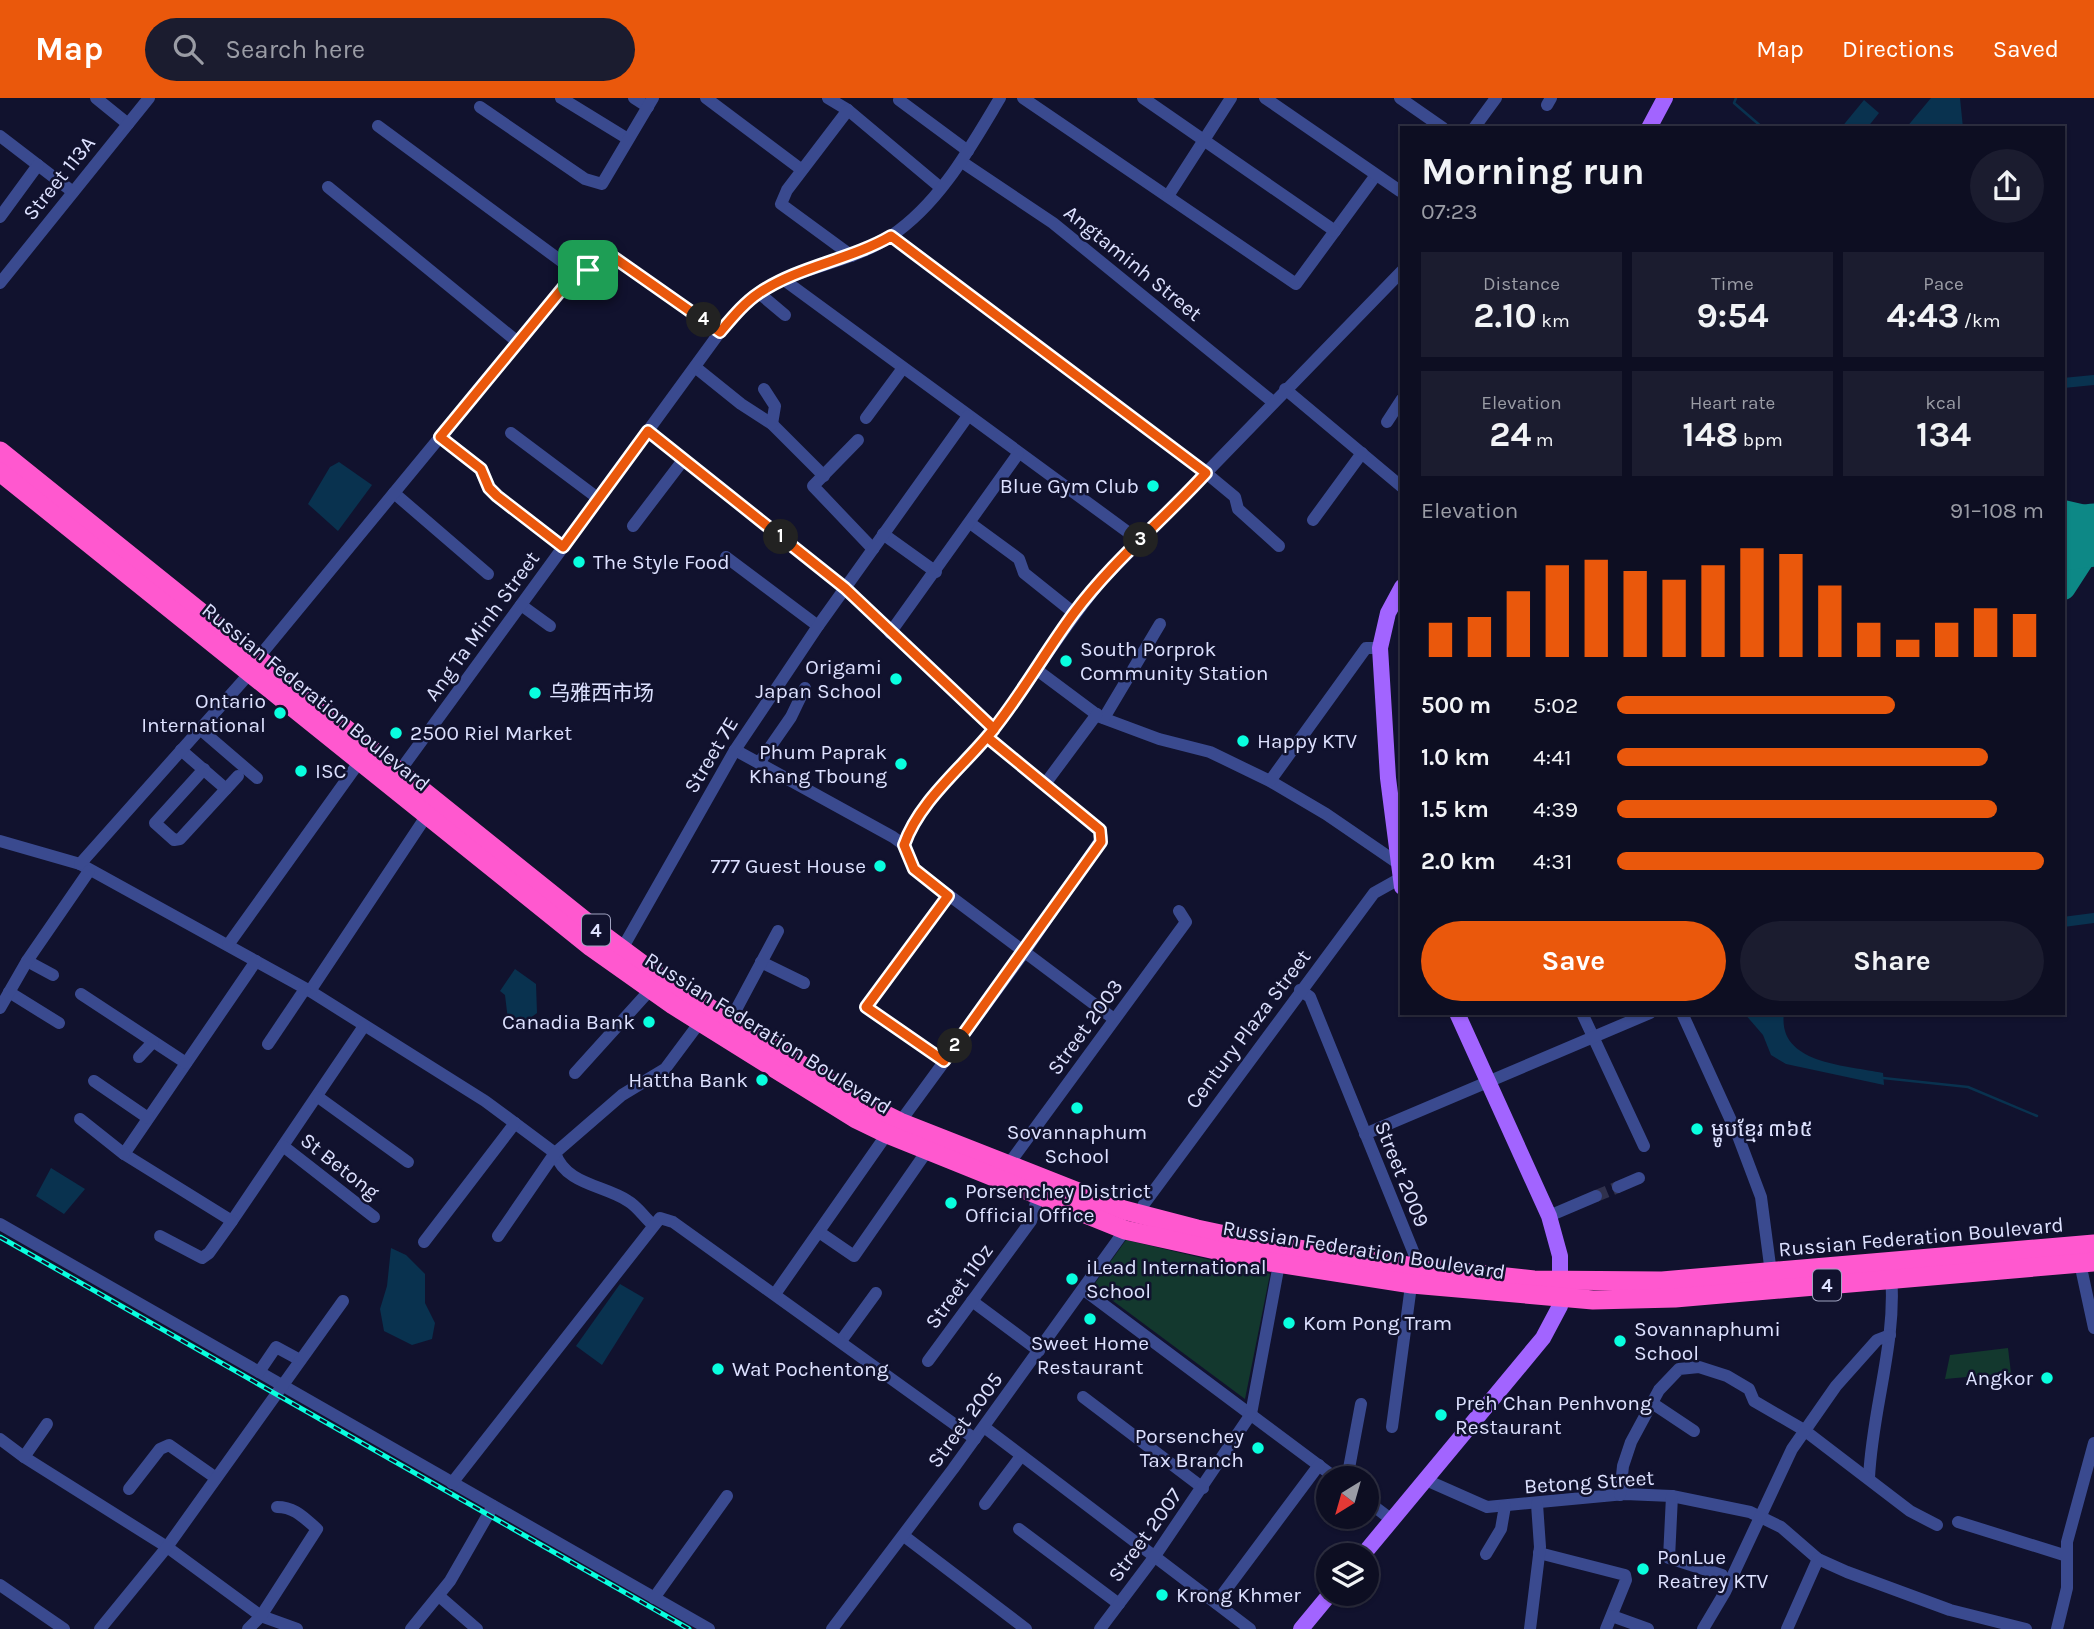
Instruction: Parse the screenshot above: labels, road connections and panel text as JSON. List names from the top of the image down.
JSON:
{
  "streets": {
    "highway": ["Russian Federation Boulevard", "4"],
    "street": [
      "Street 113A",
      "Angtaminh Street",
      "Ang Ta Minh Street",
      "Street 7E",
      "Street 2003",
      "Century Plaza Street",
      "St Betong",
      "Street 2009",
      "Street 110z",
      "Street 2005",
      "Betong Street",
      "Street 2007"
    ]
  },
  "crossings": [
    ["Angtaminh Street", "Ang Ta Minh Street"],
    ["Ang Ta Minh Street", "Russian Federation Boulevard"],
    ["Russian Federation Boulevard", "Street 7E"],
    ["Russian Federation Boulevard", "Street 2003"],
    ["Russian Federation Boulevard", "Century Plaza Street"],
    ["Russian Federation Boulevard", "Street 2009"],
    ["Russian Federation Boulevard", "Street 110z"],
    ["Russian Federation Boulevard", "Street 2005"],
    ["Russian Federation Boulevard", "Street 2007"],
    ["Century Plaza Street", "Street 2009"]
  ],
  "places": [
    "Blue Gym Club",
    "The Style Food",
    "South Porprok Community Station",
    "Origami Japan School",
    "乌雅西市场",
    "Ontario International",
    "2500 Riel Market",
    "Happy KTV",
    "Phum Paprak Khang Tboung",
    "ISC",
    "777 Guest House",
    "Canadia Bank",
    "Hattha Bank",
    "Sovannaphum School",
    "ម្ហូបខ្មែរ ៣៦៥",
    "Porsenchey District Official Office",
    "iLead International School",
    "Sweet Home Restaurant",
    "Kom Pong Tram",
    "Sovannaphumi School",
    "Wat Pochentong",
    "Angkor",
    "Preh Chan Penhvong Restaurant",
    "Porsenchey Tax Branch",
    "PonLue Reatrey KTV",
    "Krong Khmer"
  ],
  "north": "bottom left",
  "page": {
    "header": "Map",
    "search": "Search here",
    "nav": ["Map", "Directions", "Saved"],
    "heading": ["Morning run", "07:23"],
    "stats": [
      ["Distance", "2.10 km"],
      ["Time", "9:54"],
      ["Pace", "4:43 /km"],
      ["Elevation", "24 m"],
      ["Heart rate", "148 bpm"],
      ["kcal", "134"]
    ],
    "pins": [
      "4",
      "1",
      "3",
      "2"
    ],
    "chart": ["Elevation", "91–108 m"],
    "list": [
      {
        "name": "500 m",
        "note": "5:02"
      },
      {
        "name": "1.0 km",
        "note": "4:41"
      },
      {
        "name": "1.5 km",
        "note": "4:39"
      },
      {
        "name": "2.0 km",
        "note": "4:31"
      }
    ],
    "buttons": ["Save", "Share"]
  }
}
